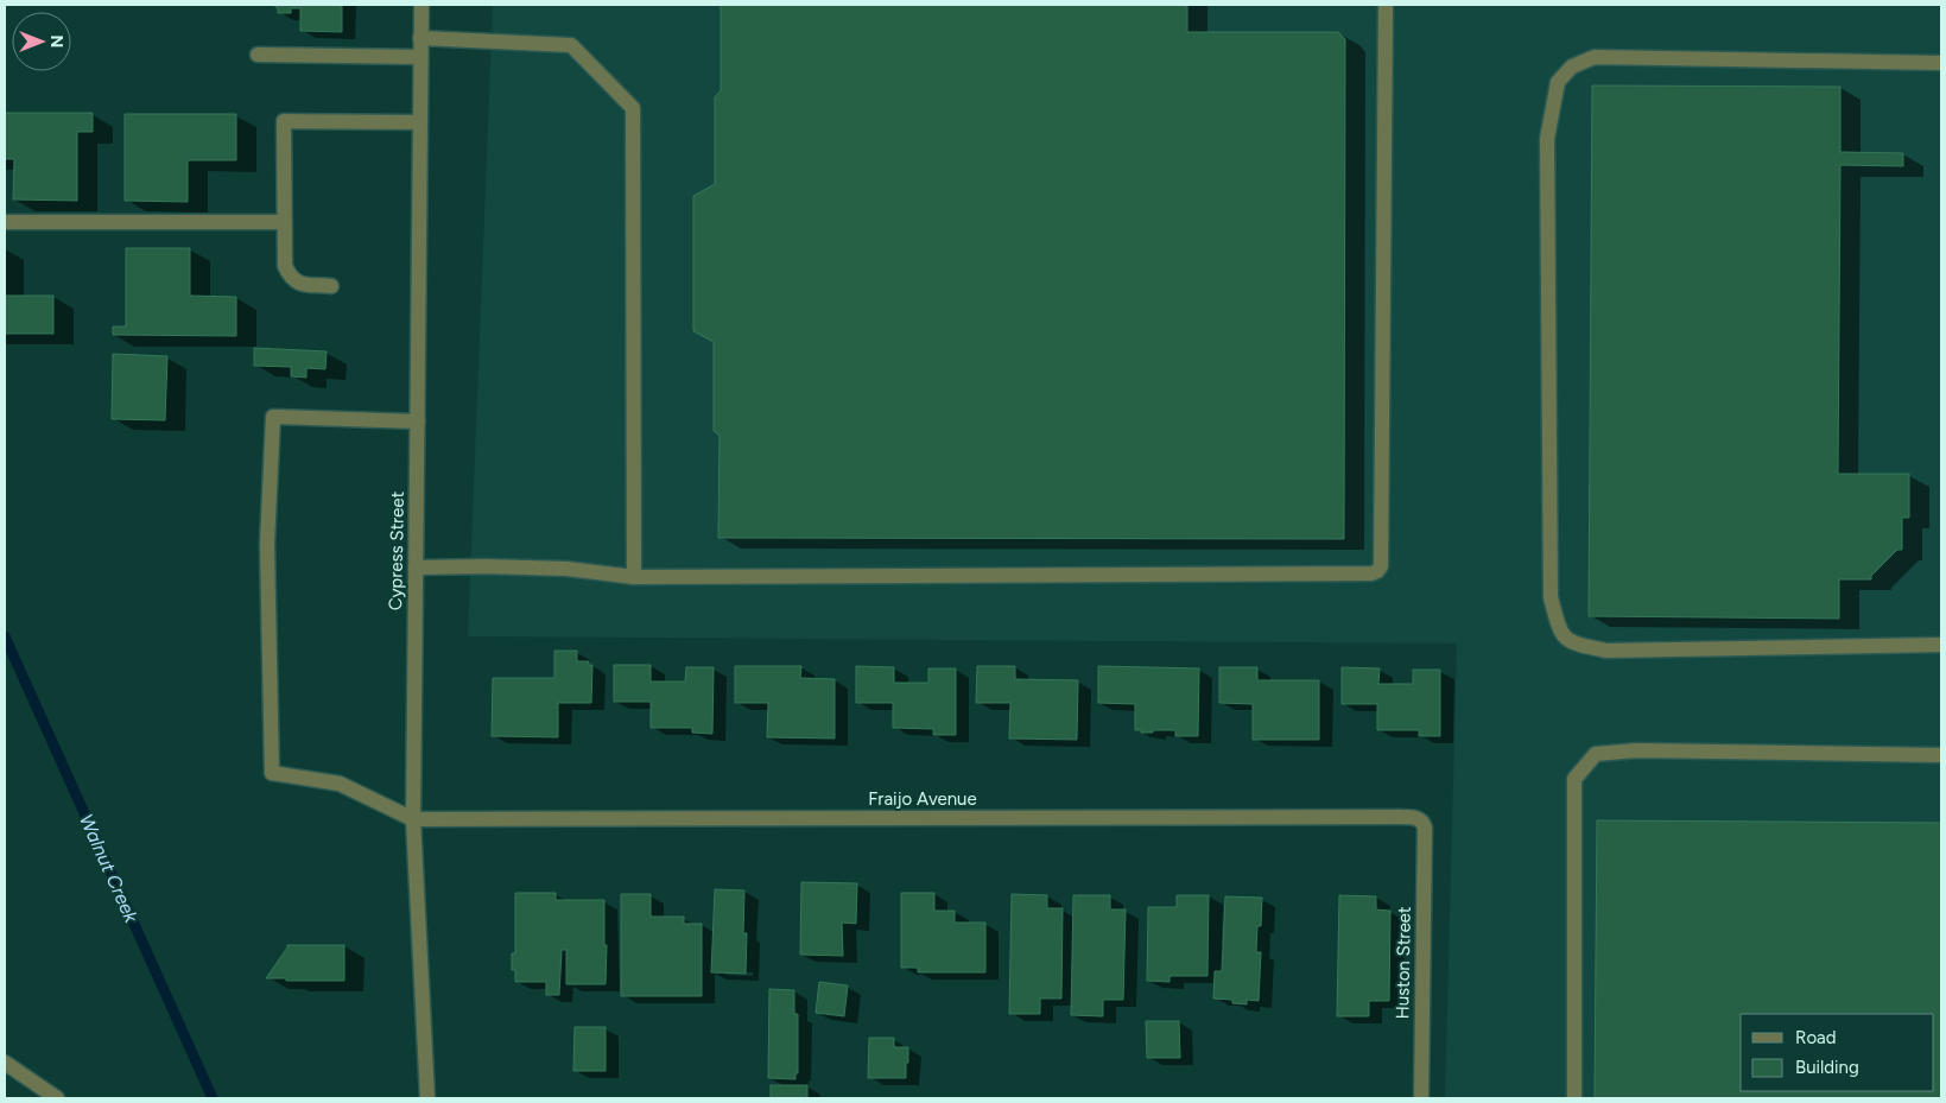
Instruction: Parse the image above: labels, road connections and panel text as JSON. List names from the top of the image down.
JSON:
{
  "streets": {
    "street": ["Cypress Street", "Fraijo Avenue", "Huston Street"]
  },
  "crossings": [
    ["Cypress Street", "Fraijo Avenue"],
    ["Fraijo Avenue", "Huston Street"]
  ],
  "water": ["Walnut Creek"],
  "legend": ["Road", "Building"],
  "north": "right"
}
